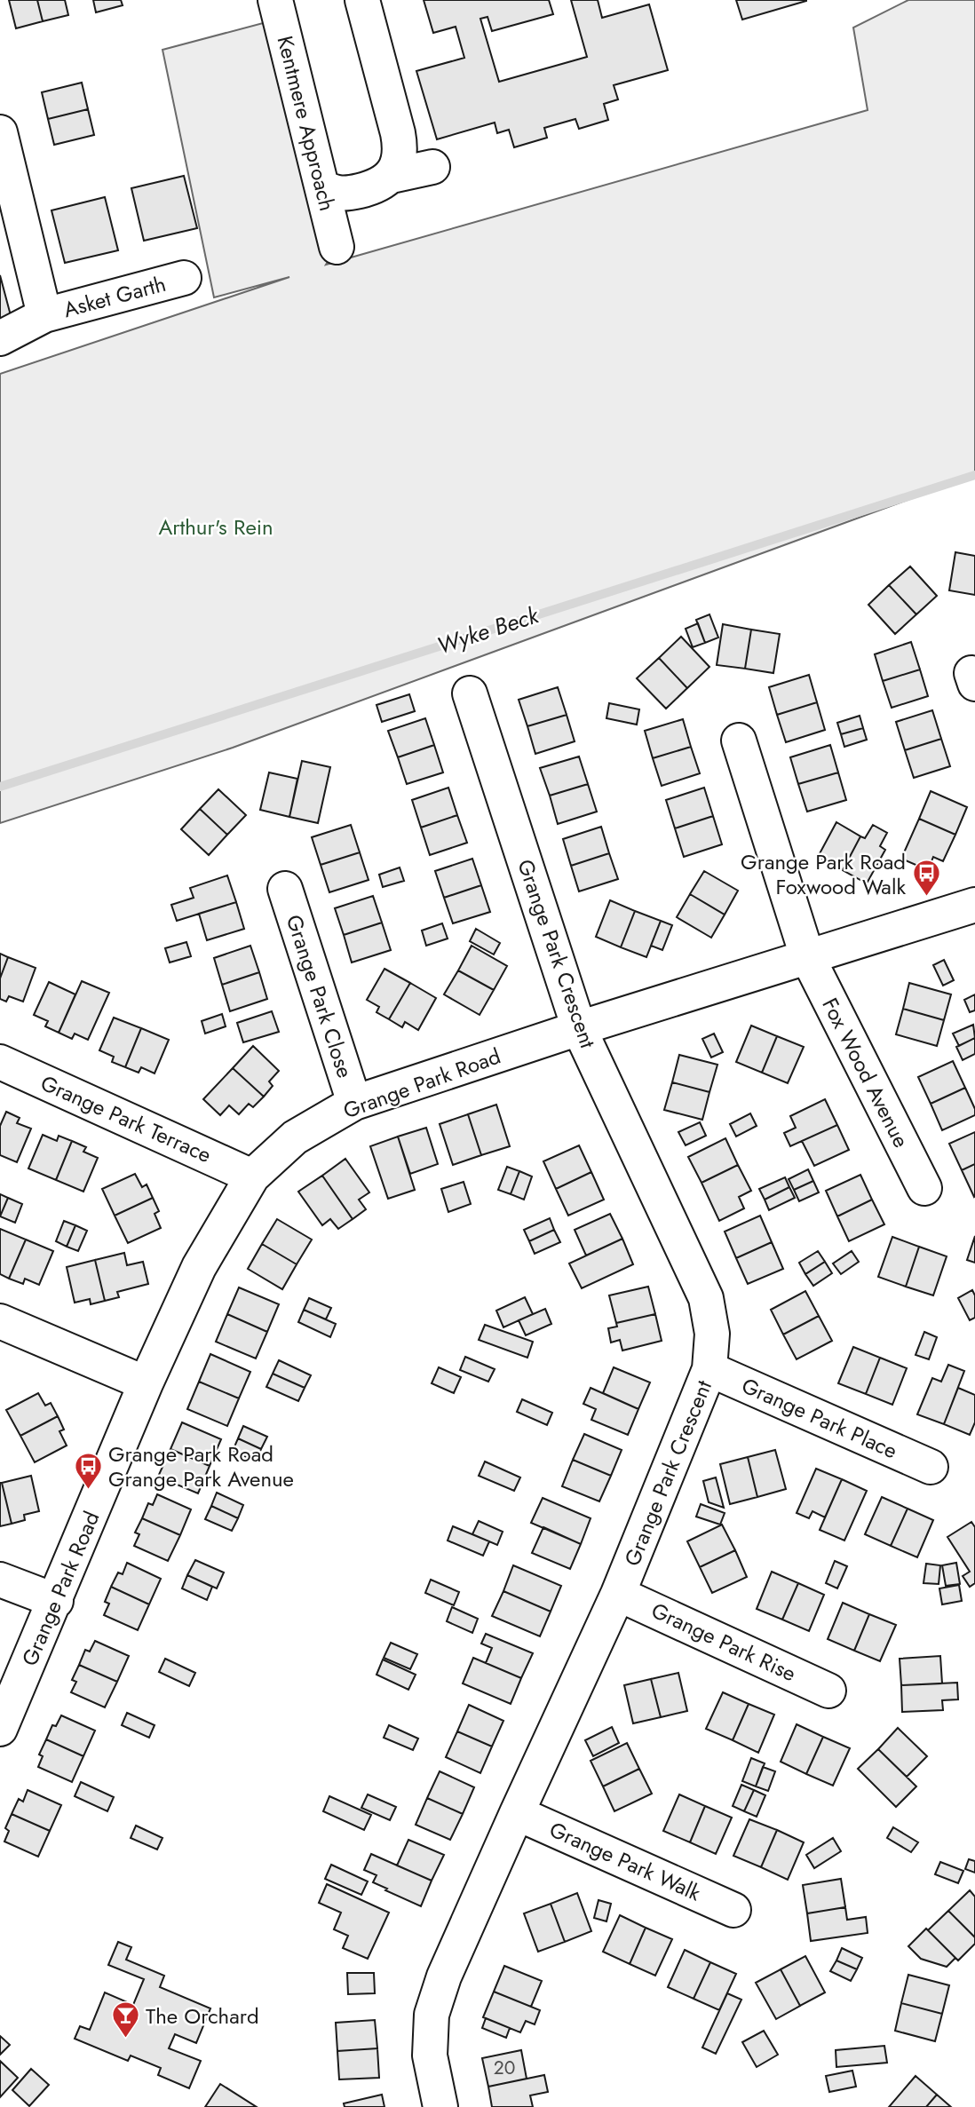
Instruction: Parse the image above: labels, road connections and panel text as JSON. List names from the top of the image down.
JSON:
{
  "streets": {
    "street": [
      "Kentmere Approach",
      "Asket Garth",
      "Grange Park Crescent",
      "Grange Park Close",
      "Fox Wood Avenue",
      "Grange Park Road",
      "Grange Park Terrace",
      "Grange Park Place",
      "Grange Park Rise",
      "Grange Park Walk"
    ]
  },
  "crossings": [
    ["Grange Park Crescent", "Grange Park Road"],
    ["Grange Park Crescent", "Grange Park Place"],
    ["Grange Park Crescent", "Grange Park Rise"],
    ["Grange Park Crescent", "Grange Park Walk"],
    ["Grange Park Close", "Grange Park Road"],
    ["Fox Wood Avenue", "Grange Park Road"],
    ["Grange Park Road", "Grange Park Terrace"]
  ],
  "water": ["Wyke Beck"],
  "parks": ["Arthur's Rein"],
  "places": {
    "bus stop": ["Grange Park Road Foxwood Walk", "Grange Park Road Grange Park Avenue"],
    "bar": ["The Orchard"]
  },
  "house_numbers": ["20"]
}
